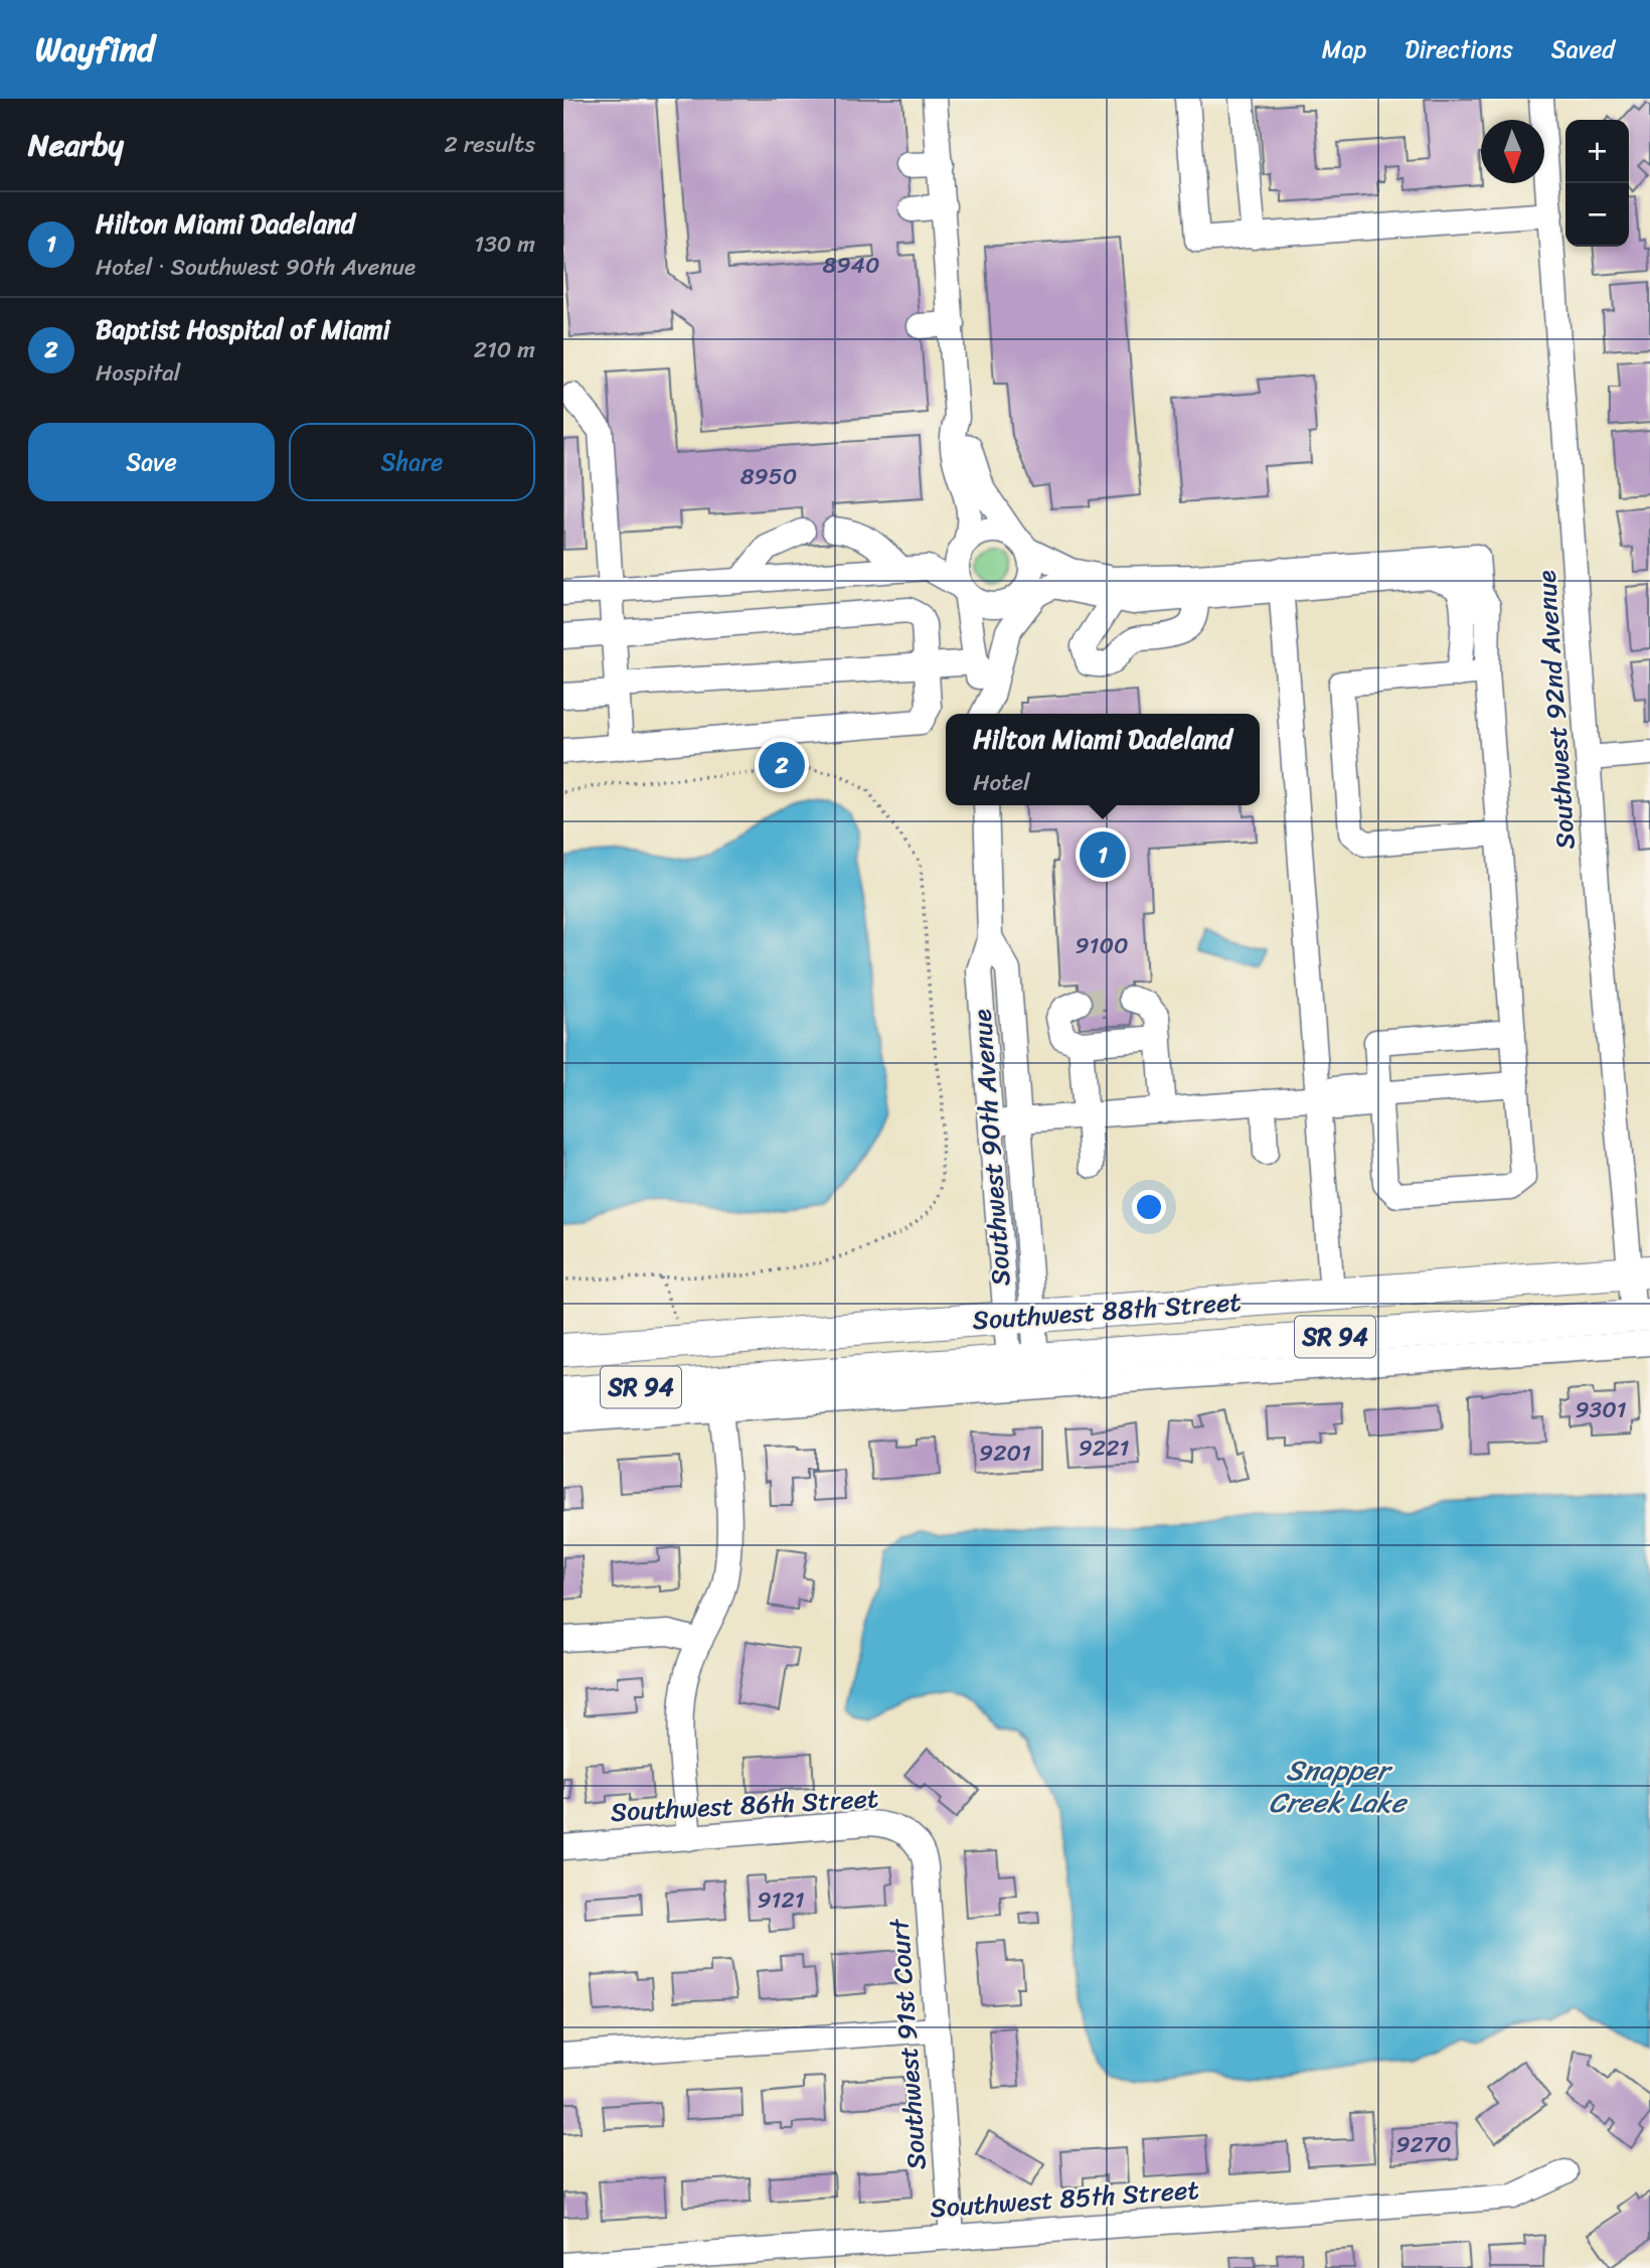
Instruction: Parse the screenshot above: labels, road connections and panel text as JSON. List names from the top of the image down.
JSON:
{
  "streets": {
    "main road": ["Southwest 88th Street", "SR 94"],
    "street": [
      "Southwest 92nd Avenue",
      "Southwest 90th Avenue",
      "Southwest 86th Street",
      "Southwest 91st Court",
      "Southwest 85th Street"
    ]
  },
  "crossings": [
    ["Southwest 92nd Avenue", "Southwest 88th Street"],
    ["Southwest 90th Avenue", "Southwest 88th Street"],
    ["Southwest 86th Street", "Southwest 91st Court"],
    ["Southwest 91st Court", "Southwest 85th Street"]
  ],
  "water": ["Snapper Creek Lake"],
  "house_numbers": [
    "8940",
    "8950",
    "9100",
    "9301",
    "9221",
    "9201",
    "9121",
    "9270"
  ],
  "north": "bottom",
  "page": {
    "header": "Wayfind",
    "nav": ["Map", "Directions", "Saved"],
    "heading": ["Nearby", "2 results"],
    "map_buttons": ["+", "−"],
    "list": [
      {
        "mark": "1",
        "name": "Hilton Miami Dadeland",
        "note": "Hotel · Southwest 90th Avenue",
        "value": "130 m"
      },
      {
        "mark": "2",
        "name": "Baptist Hospital of Miami",
        "note": "Hospital",
        "value": "210 m"
      }
    ],
    "buttons": ["Save", "Share"],
    "popup": ["Hilton Miami Dadeland", "Hotel"],
    "pins": ["2", "1"]
  }
}
